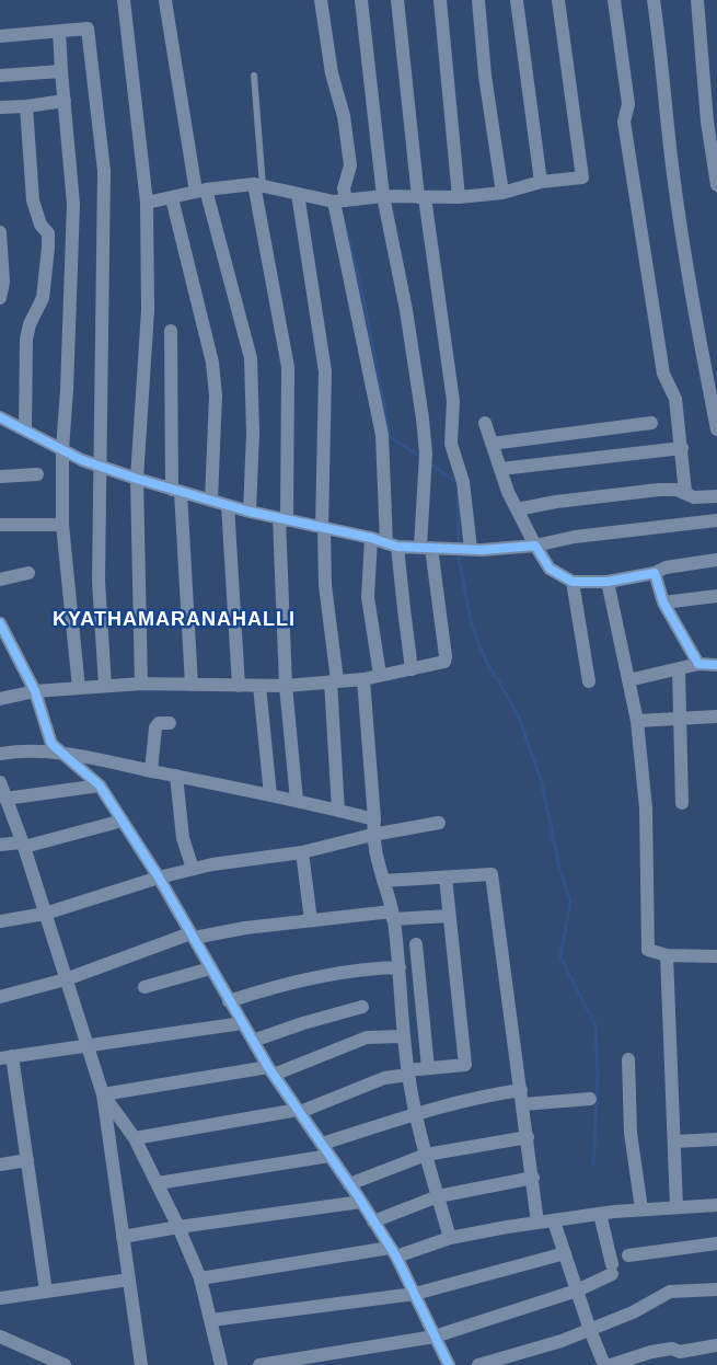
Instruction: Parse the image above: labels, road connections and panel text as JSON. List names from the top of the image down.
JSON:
{
  "districts": ["KYATHAMARANAHALLI"]
}
